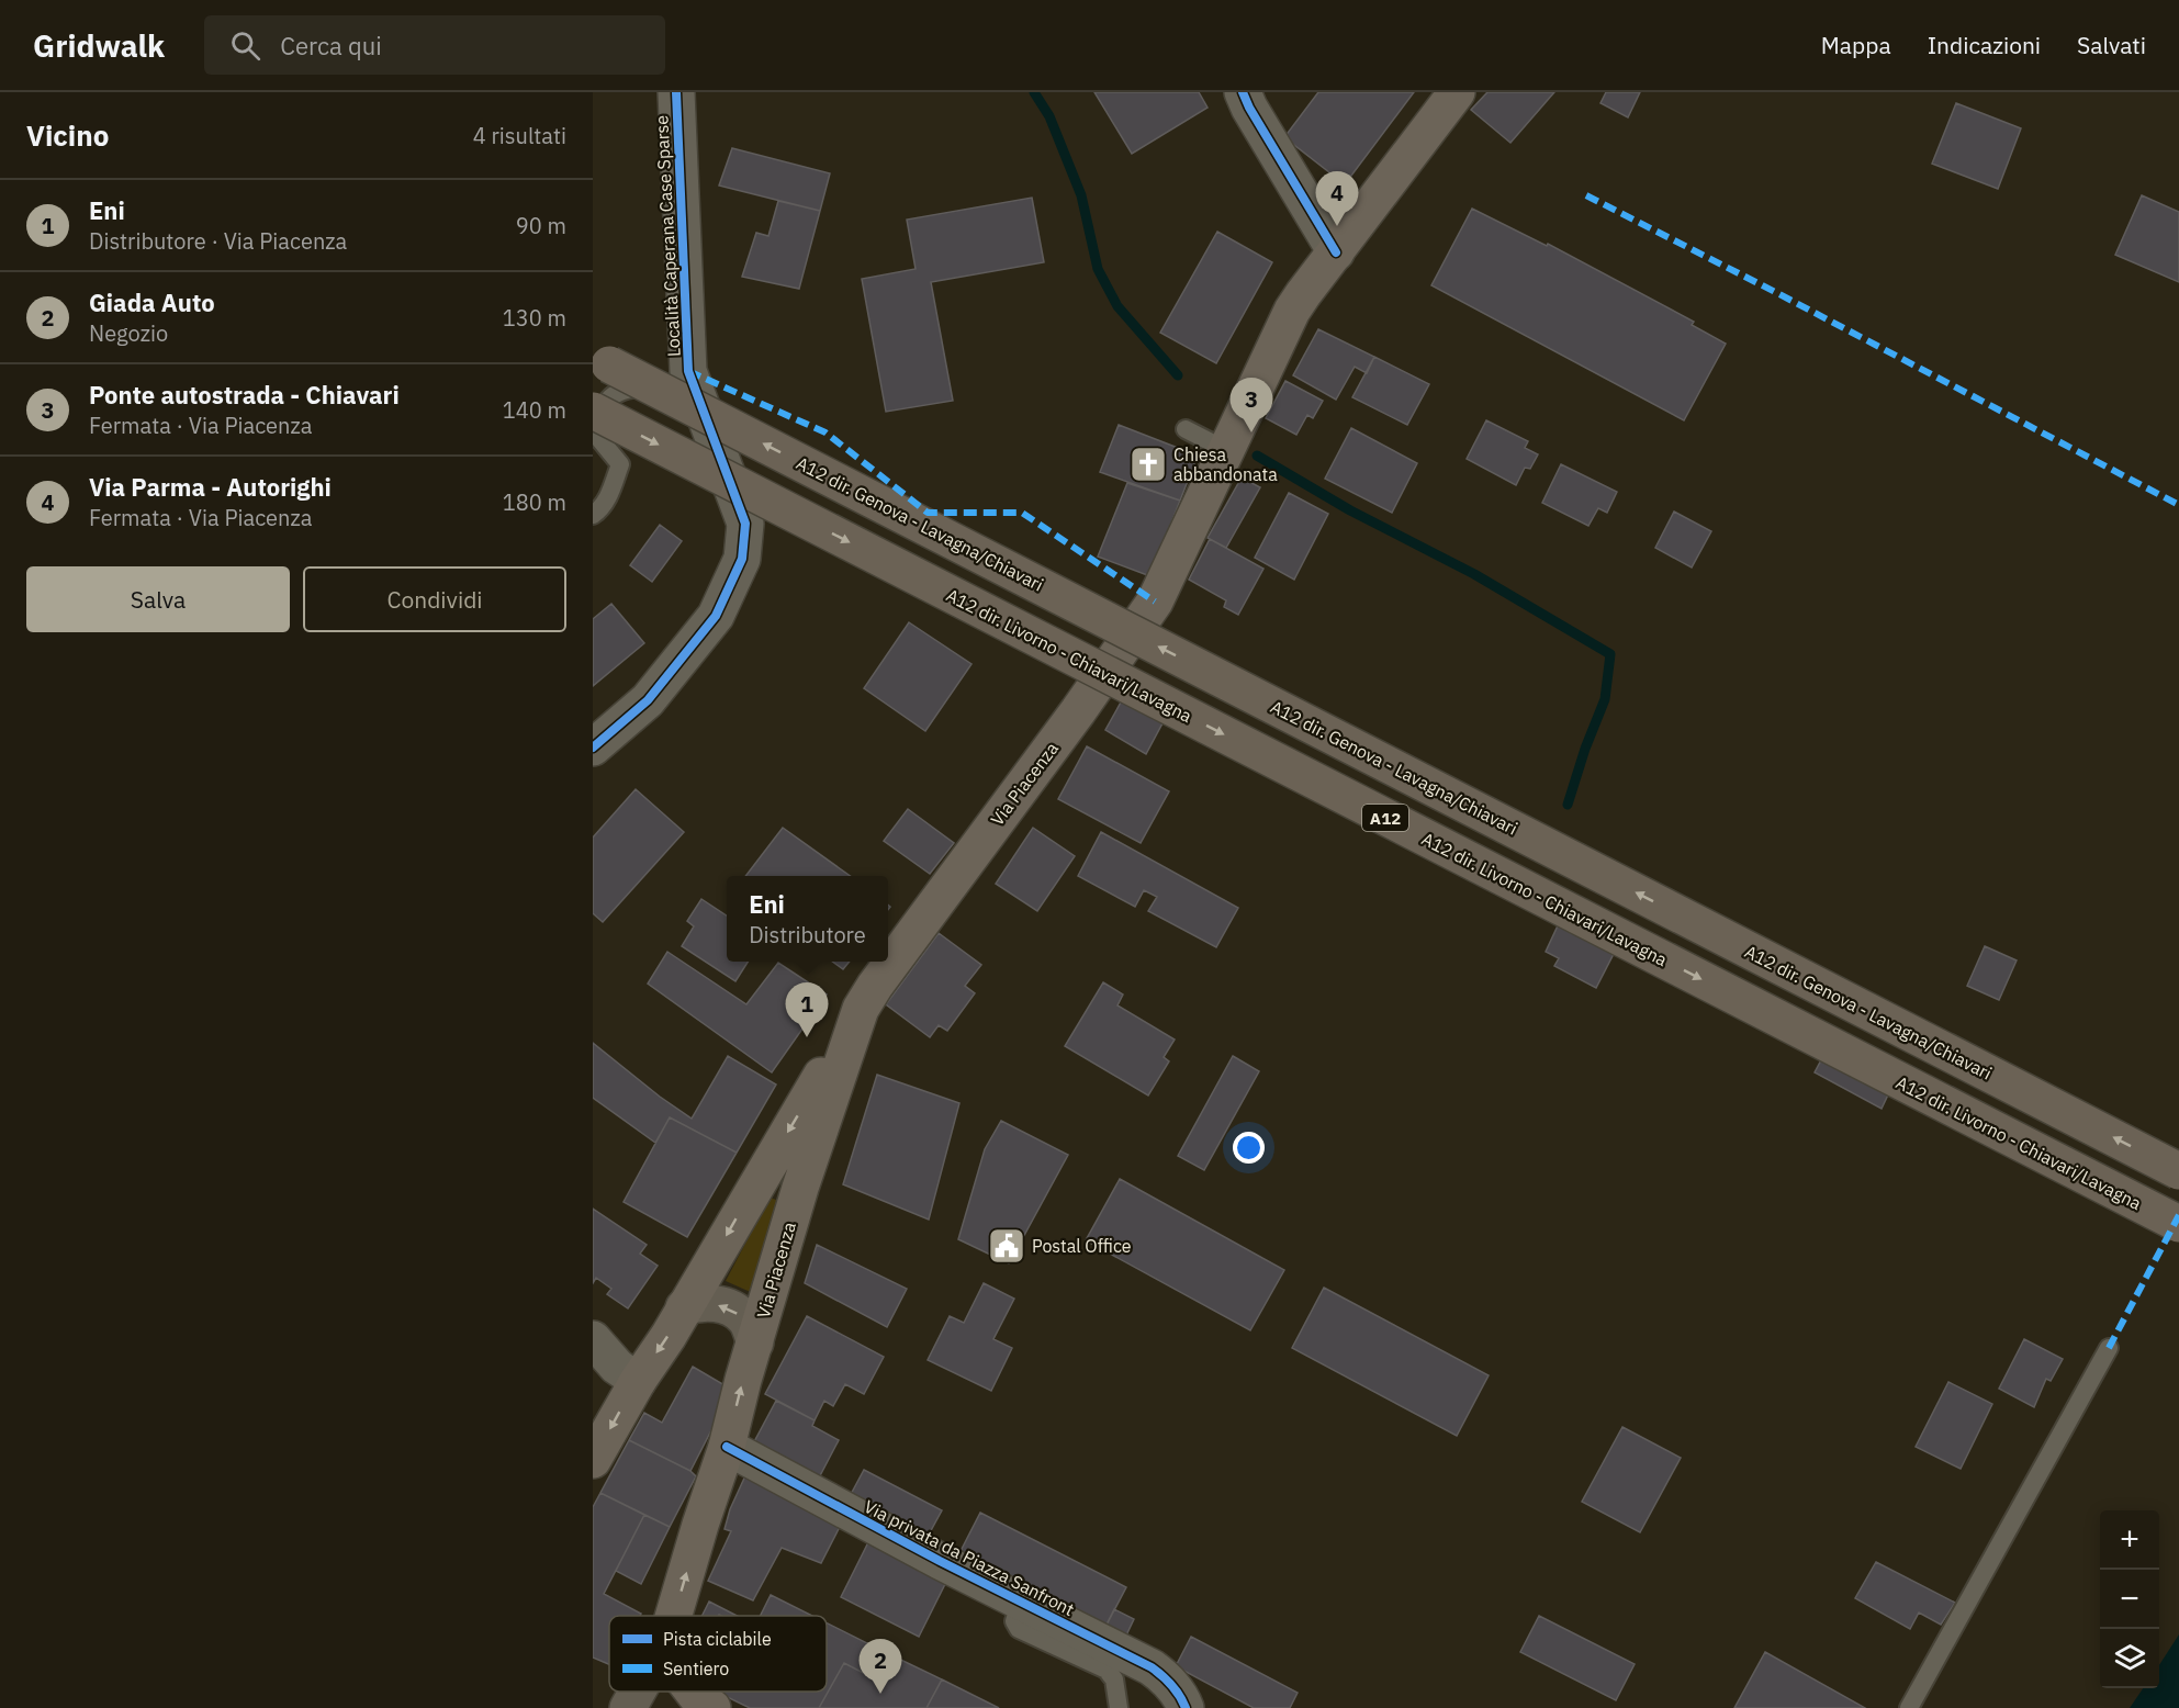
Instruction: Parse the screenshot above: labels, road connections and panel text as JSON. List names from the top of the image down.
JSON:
{
  "streets": {
    "highway": ["A12 dir. Genova - Lavagna/Chiavari", "A12 dir. Livorno - Chiavari/Lavagna", "A12"],
    "main road": ["Via Piacenza"],
    "street": ["Località Caperana Case Sparse", "Via privata da Piazza Sanfront"]
  },
  "crossings": [
    ["Via Piacenza", "Via privata da Piazza Sanfront"]
  ],
  "one_way": ["A12 dir. Genova - Lavagna/Chiavari", "A12 dir. Livorno - Chiavari/Lavagna"],
  "places": {
    "church": ["Chiesa abbandonata"],
    "public building": ["Postal Office"]
  },
  "legend": ["Pista ciclabile", "Sentiero"],
  "page": {
    "header": "Gridwalk",
    "search": "Cerca qui",
    "nav": ["Mappa", "Indicazioni", "Salvati"],
    "heading": ["Vicino", "4 risultati"],
    "pins": [
      "4",
      "3",
      "1",
      "2"
    ],
    "list": [
      {
        "mark": "1",
        "name": "Eni",
        "note": "Distributore · Via Piacenza",
        "value": "90 m"
      },
      {
        "mark": "2",
        "name": "Giada Auto",
        "note": "Negozio",
        "value": "130 m"
      },
      {
        "mark": "3",
        "name": "Ponte autostrada - Chiavari",
        "note": "Fermata · Via Piacenza",
        "value": "140 m"
      },
      {
        "mark": "4",
        "name": "Via Parma - Autorighi",
        "note": "Fermata · Via Piacenza",
        "value": "180 m"
      }
    ],
    "buttons": ["Salva", "Condividi"],
    "popup": ["Eni", "Distributore"],
    "map_buttons": ["+", "−"]
  }
}
